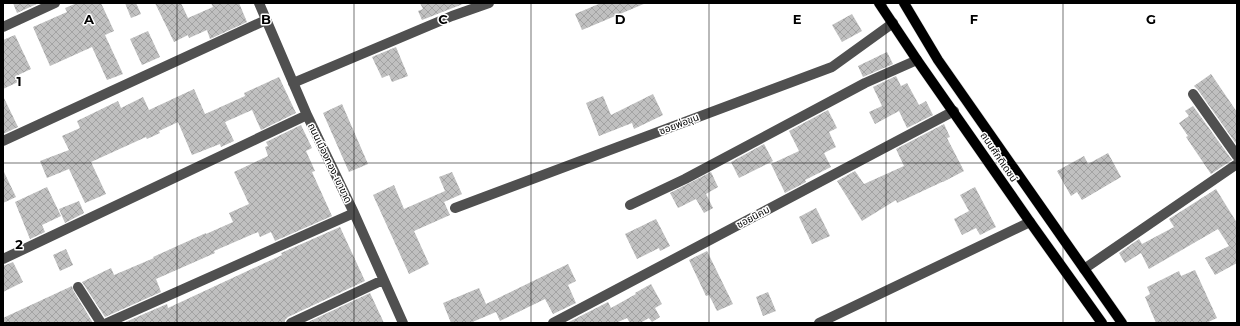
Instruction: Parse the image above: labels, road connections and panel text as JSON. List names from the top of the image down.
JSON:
{
  "streets": {
    "main road": ["ถนนศักดิเดชน์"],
    "street": ["ซอยพ่อขุน", "ถนนเมืองทอง-เขาขาด", "ซอยนิคม"]
  },
  "crossings": [
    ["ซอยพ่อขุน", "ถนนศักดิเดชน์"],
    ["ถนนศักดิเดชน์", "ซอยนิคม"]
  ],
  "grid": {
    "columns": [
      "A",
      "B",
      "C",
      "D",
      "E",
      "F",
      "G"
    ],
    "rows": ["1", "2"]
  }
}
